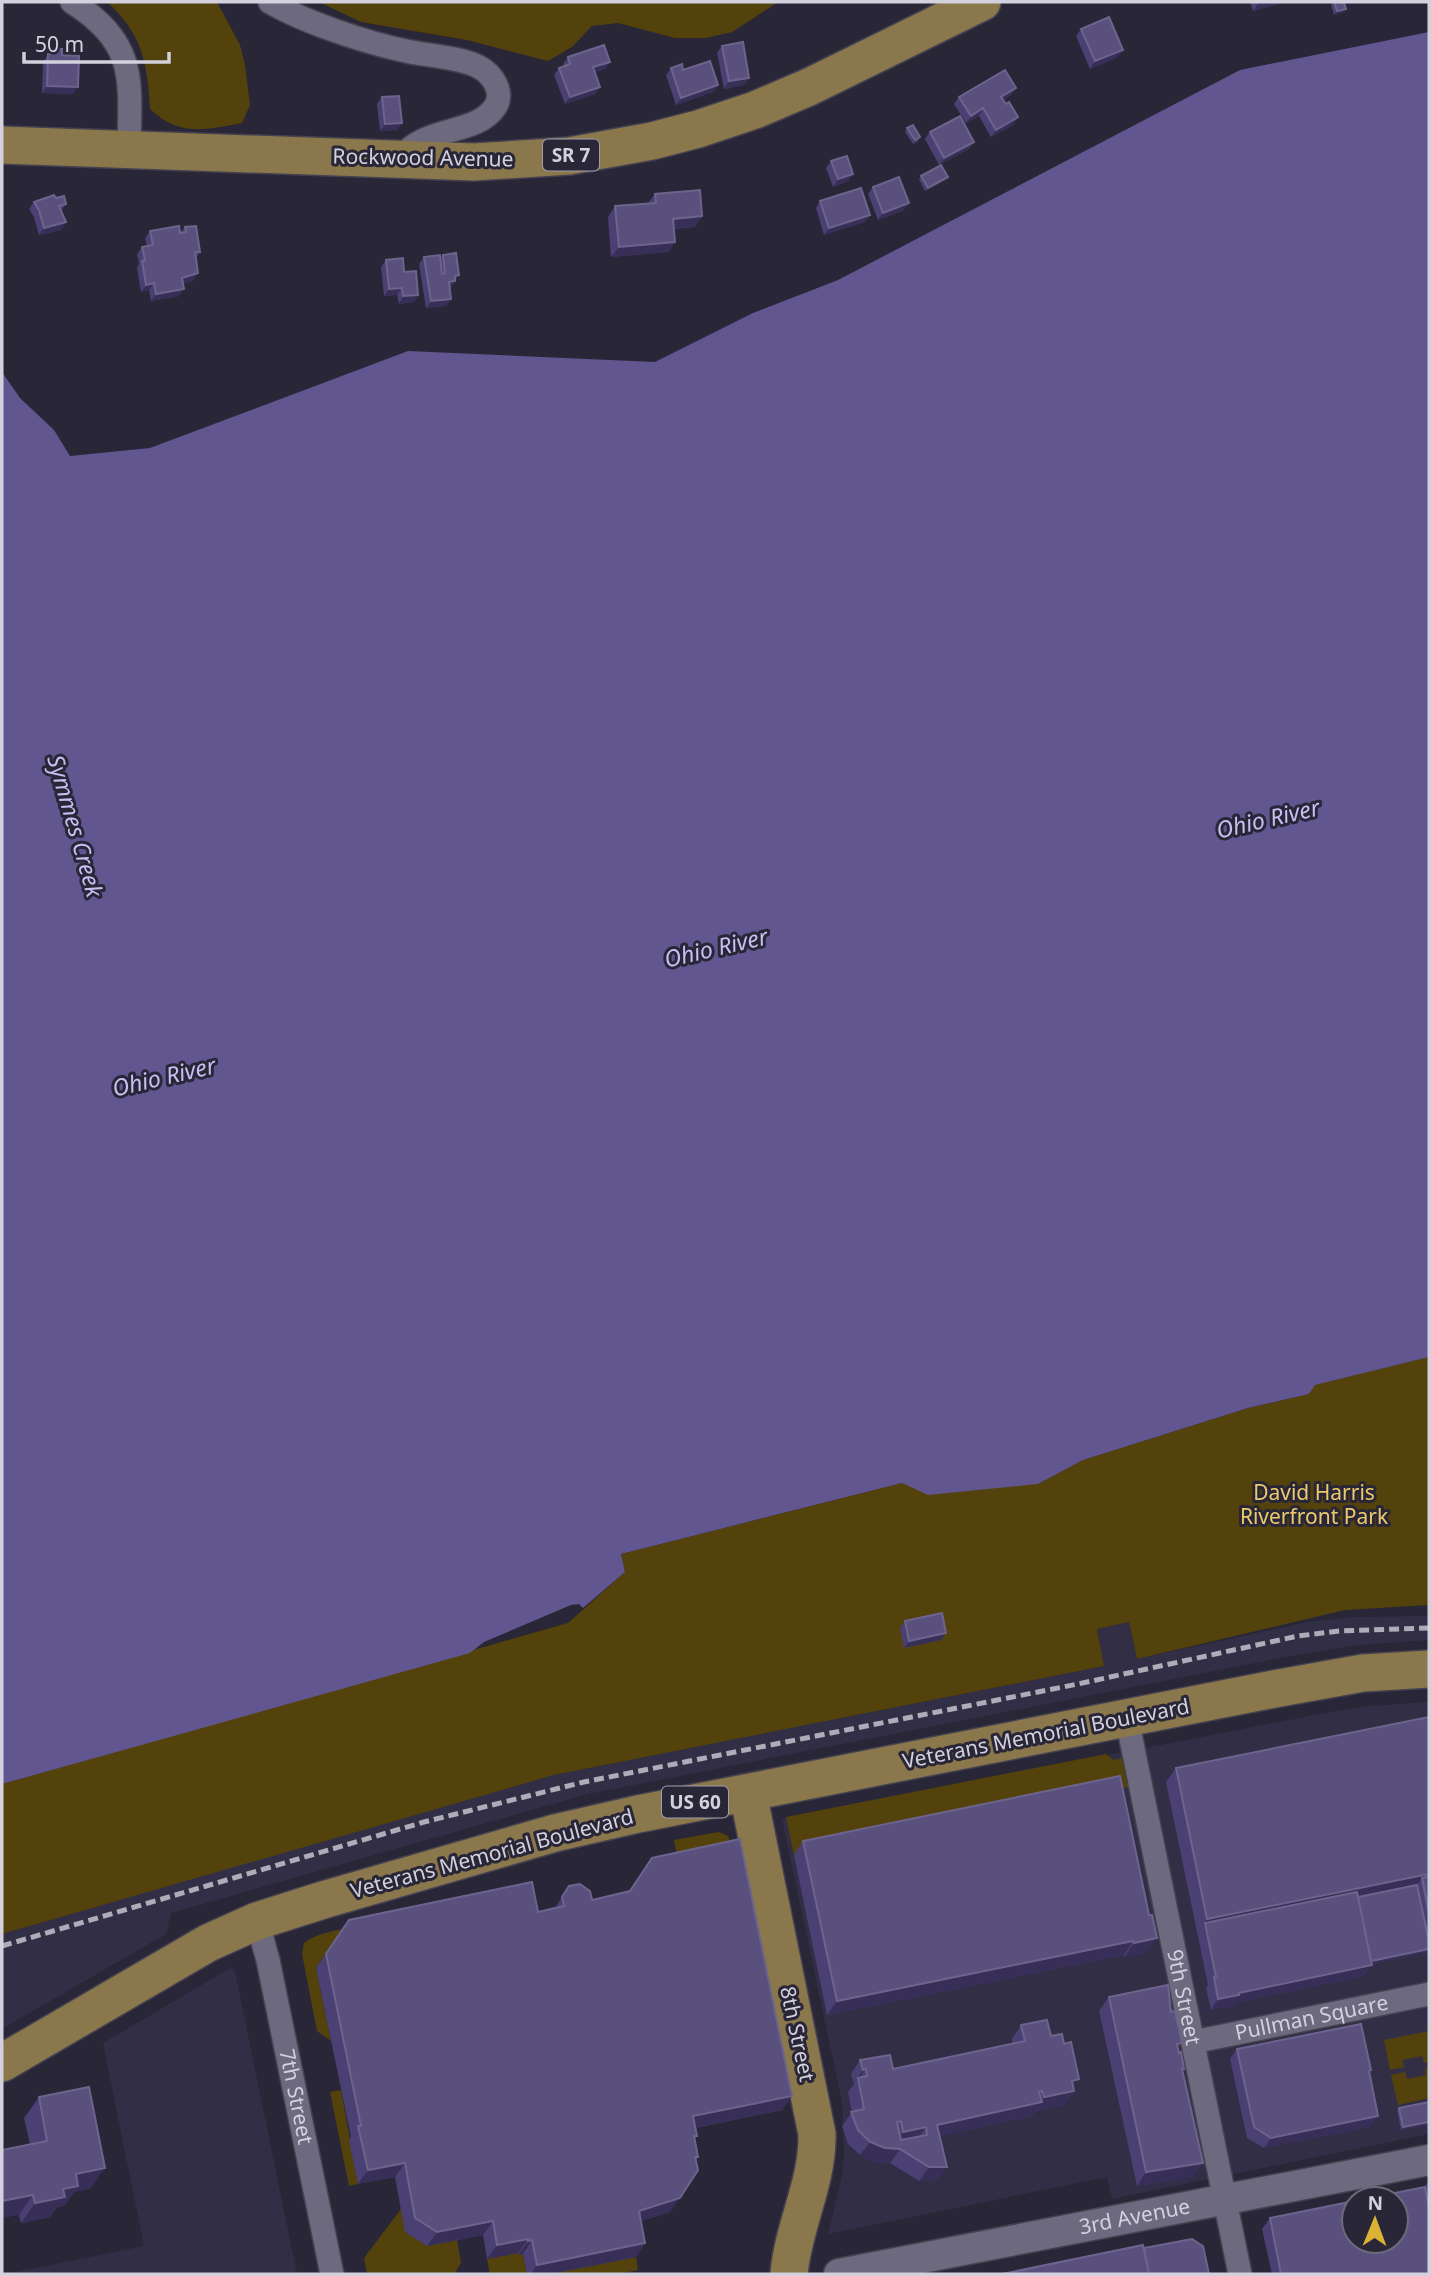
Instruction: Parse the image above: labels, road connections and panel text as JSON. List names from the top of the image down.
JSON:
{
  "streets": {
    "main road": [
      "SR 7",
      "Rockwood Avenue",
      "Veterans Memorial Boulevard",
      "US 60",
      "8th Street"
    ],
    "street": [
      "9th Street",
      "Pullman Square",
      "7th Street",
      "3rd Avenue"
    ]
  },
  "crossings": [
    ["Veterans Memorial Boulevard", "9th Street"],
    ["Veterans Memorial Boulevard", "8th Street"],
    ["Veterans Memorial Boulevard", "7th Street"],
    ["9th Street", "Pullman Square"],
    ["9th Street", "3rd Avenue"]
  ],
  "water": ["Ohio River", "Symmes Creek"],
  "parks": ["David Harris Riverfront Park"],
  "scale_bar": "50 m",
  "north": "top"
}
